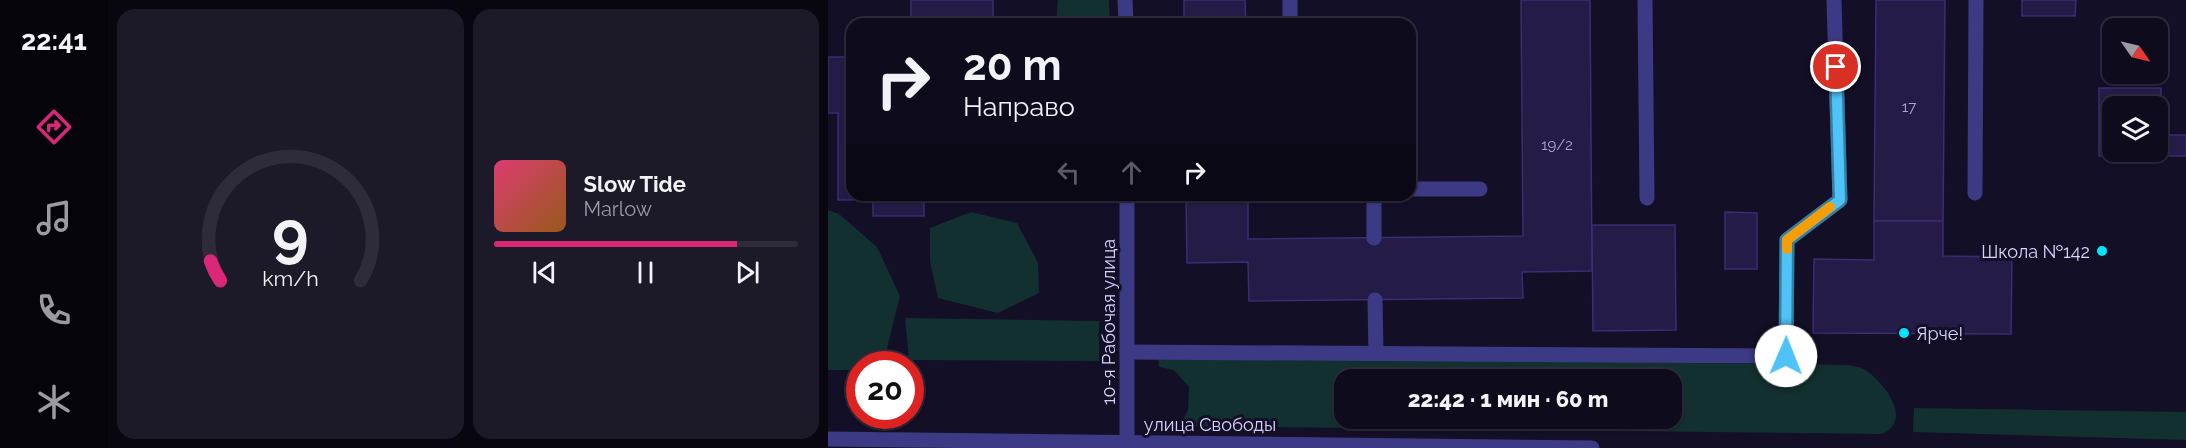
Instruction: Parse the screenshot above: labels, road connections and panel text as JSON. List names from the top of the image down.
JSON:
{
  "streets": {
    "street": ["10-я Рабочая улица", "улица Свободы"]
  },
  "crossings": [
    ["10-я Рабочая улица", "улица Свободы"]
  ],
  "places": ["Школа №142", "Ярче!"],
  "house_numbers": ["17", "19/2"],
  "north": "bottom right",
  "page": {
    "tabs": "22:41",
    "turn": ["20 m", "Направо"],
    "song": ["Slow Tide", "Marlow"],
    "limit": "20",
    "trip": "22:42 · 1 мин · 60 m",
    "gauge": ["9", "km/h"]
  }
}
